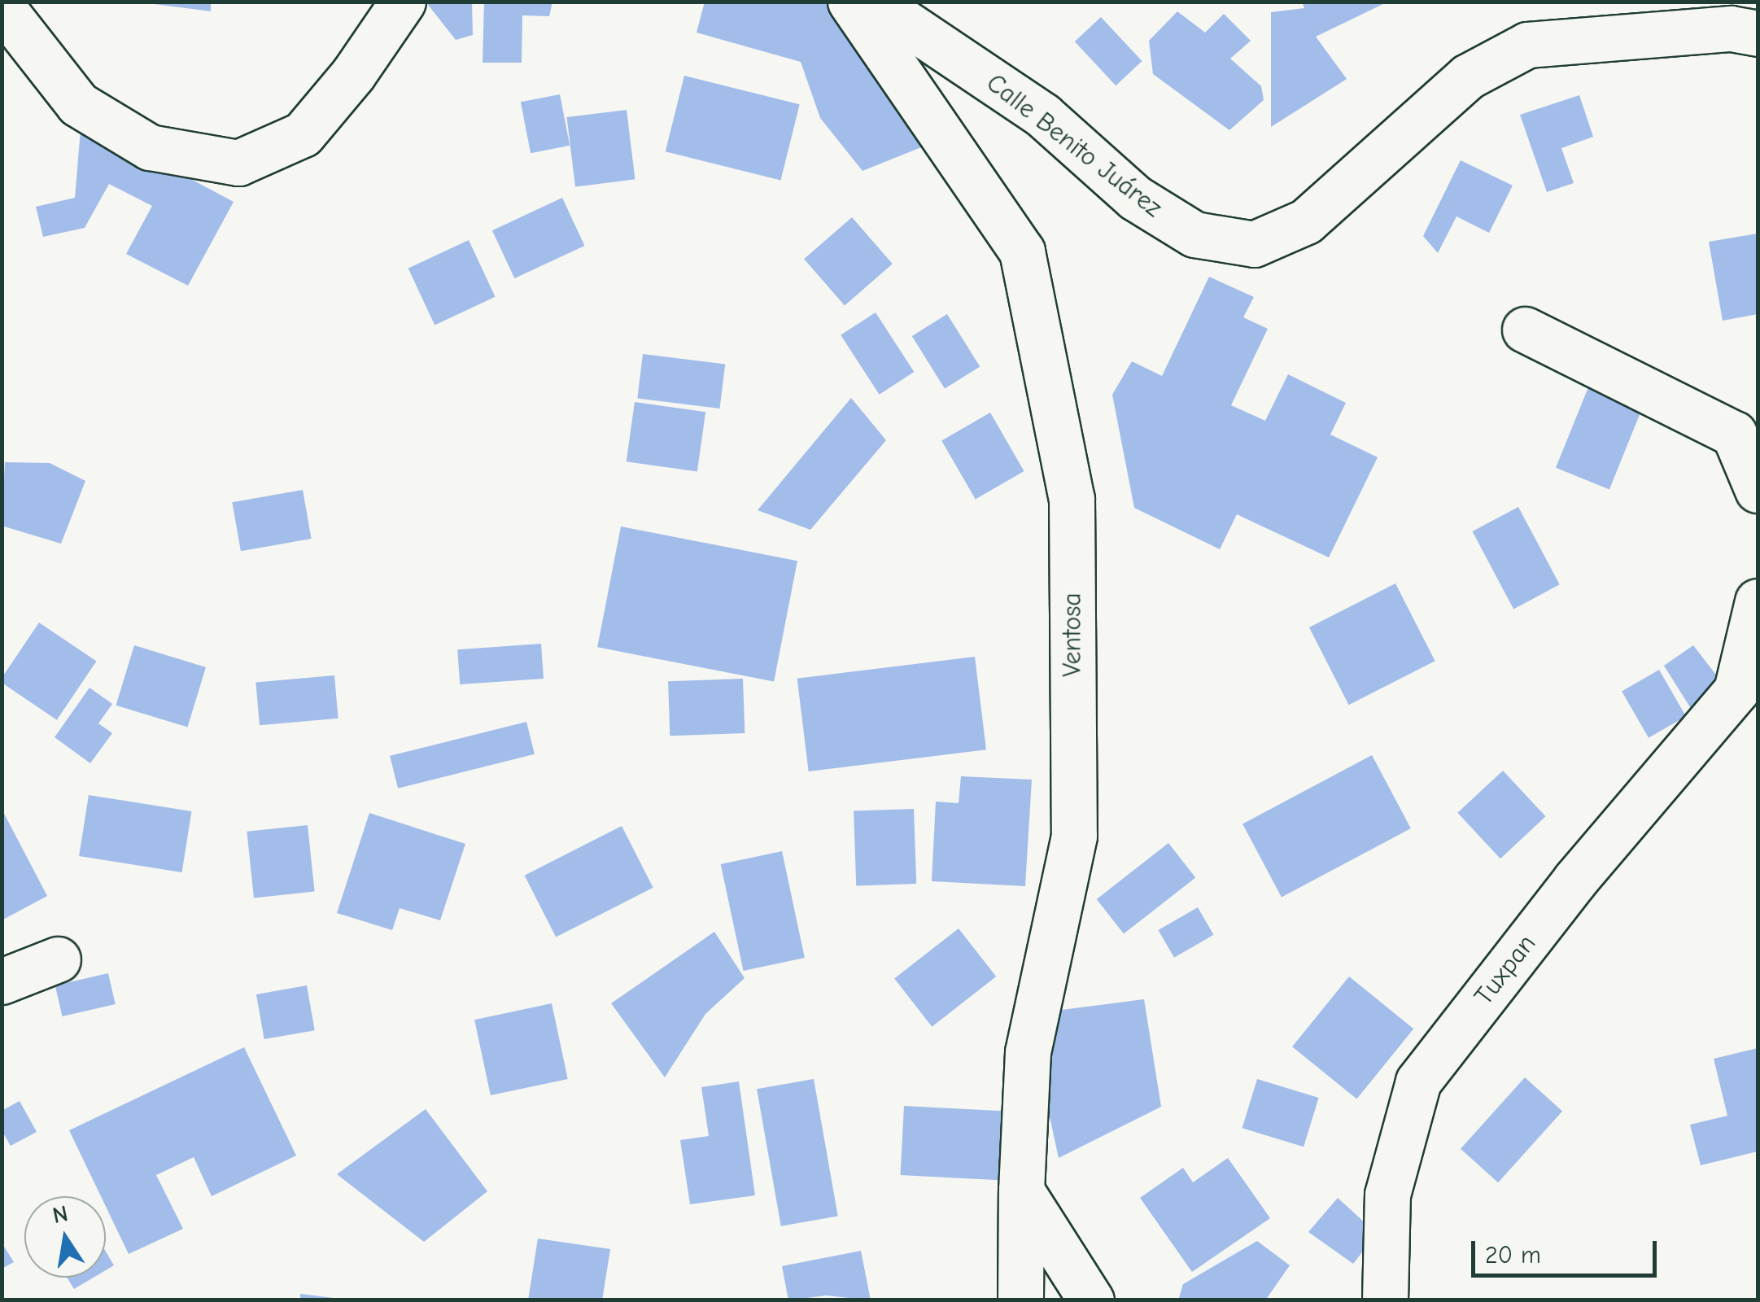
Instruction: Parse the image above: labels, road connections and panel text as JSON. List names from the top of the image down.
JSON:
{
  "streets": {
    "street": ["Calle Benito Juárez", "Ventosa", "Tuxpan"]
  },
  "scale_bar": "20 m",
  "north": "top"
}
